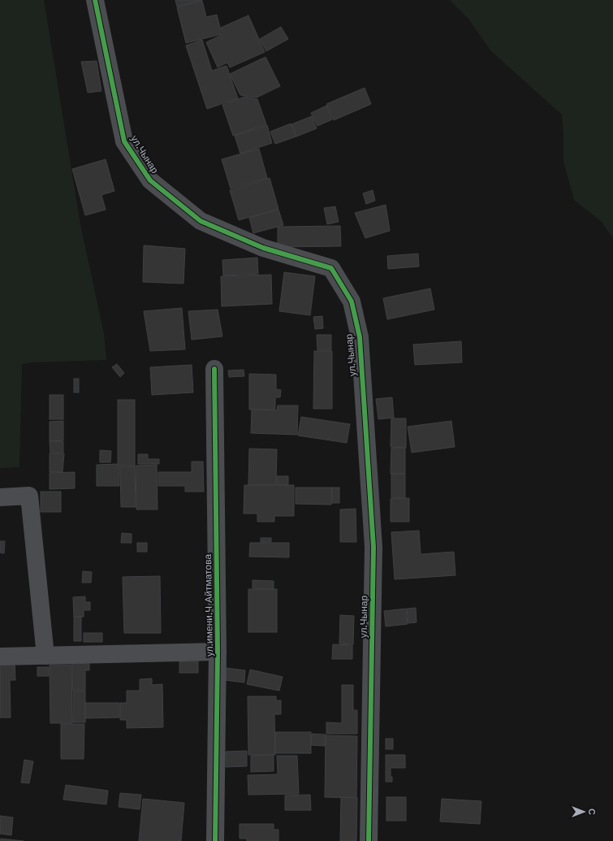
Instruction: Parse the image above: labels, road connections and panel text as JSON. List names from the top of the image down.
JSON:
{
  "streets": {
    "street": ["ул.Чынар", "ул.имени.Ч Айтматова"]
  },
  "north": "right"
}
